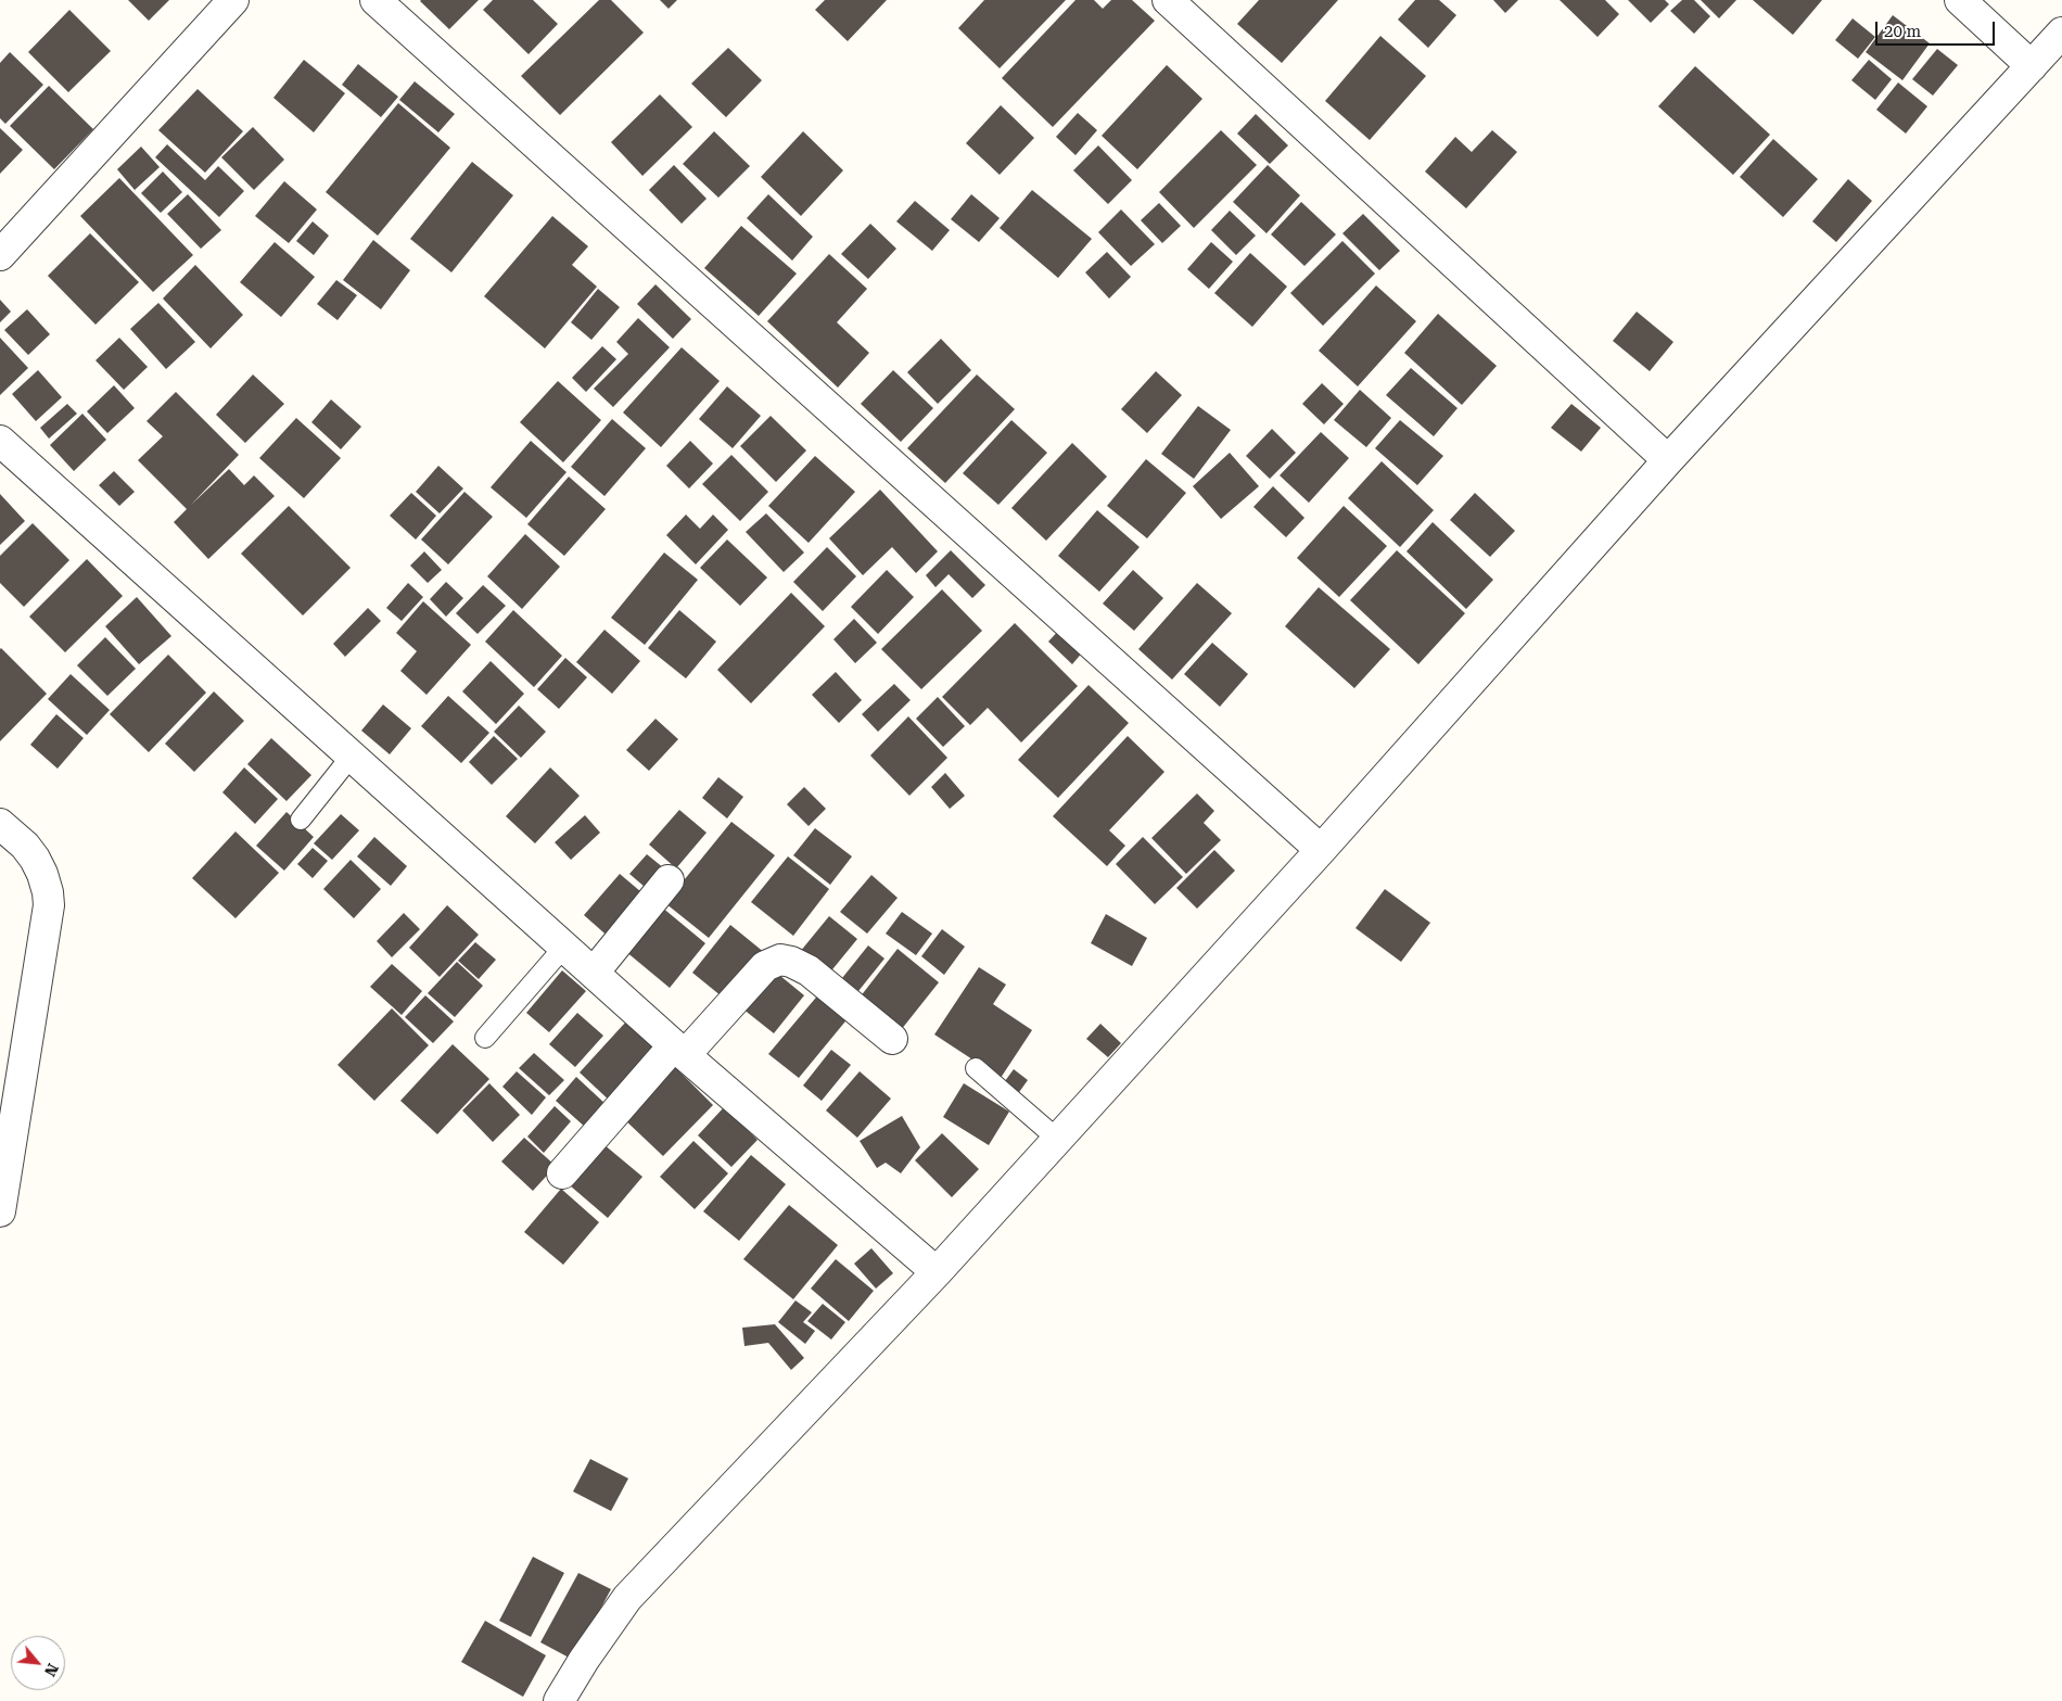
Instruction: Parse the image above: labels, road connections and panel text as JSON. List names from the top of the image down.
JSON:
{
  "scale_bar": "20 m",
  "north": "bottom right"
}
